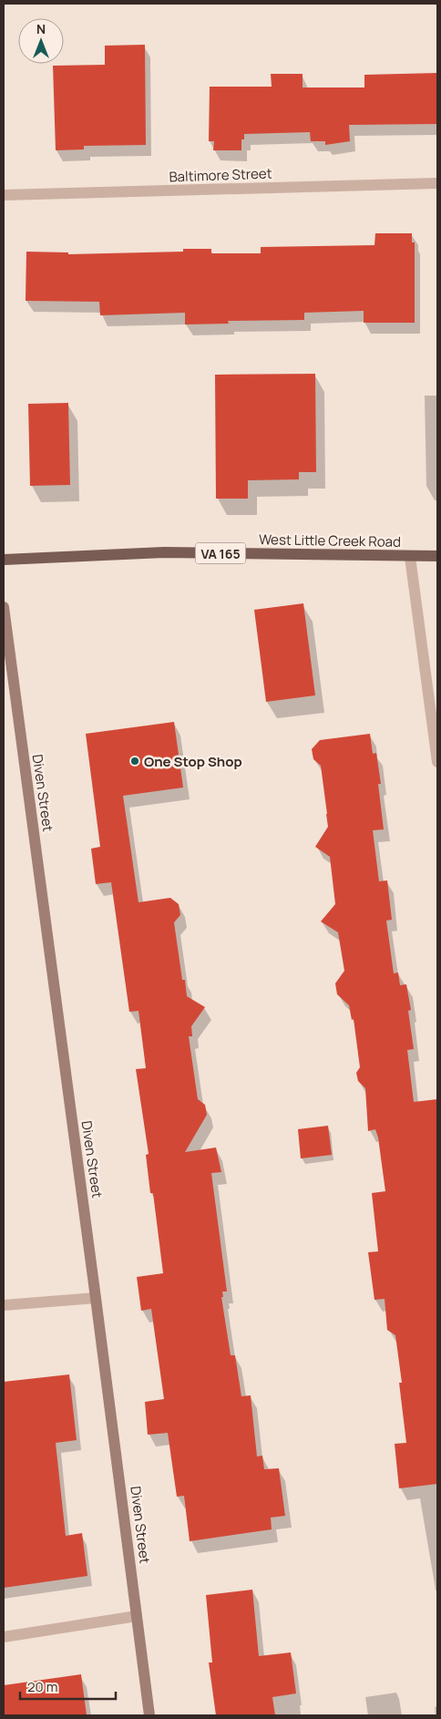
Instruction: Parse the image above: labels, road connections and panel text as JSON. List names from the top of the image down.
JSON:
{
  "streets": {
    "main road": ["West Little Creek Road", "VA 165"],
    "street": ["Baltimore Street", "Diven Street"]
  },
  "places": ["One Stop Shop"],
  "scale_bar": "20 m",
  "north": "top"
}
